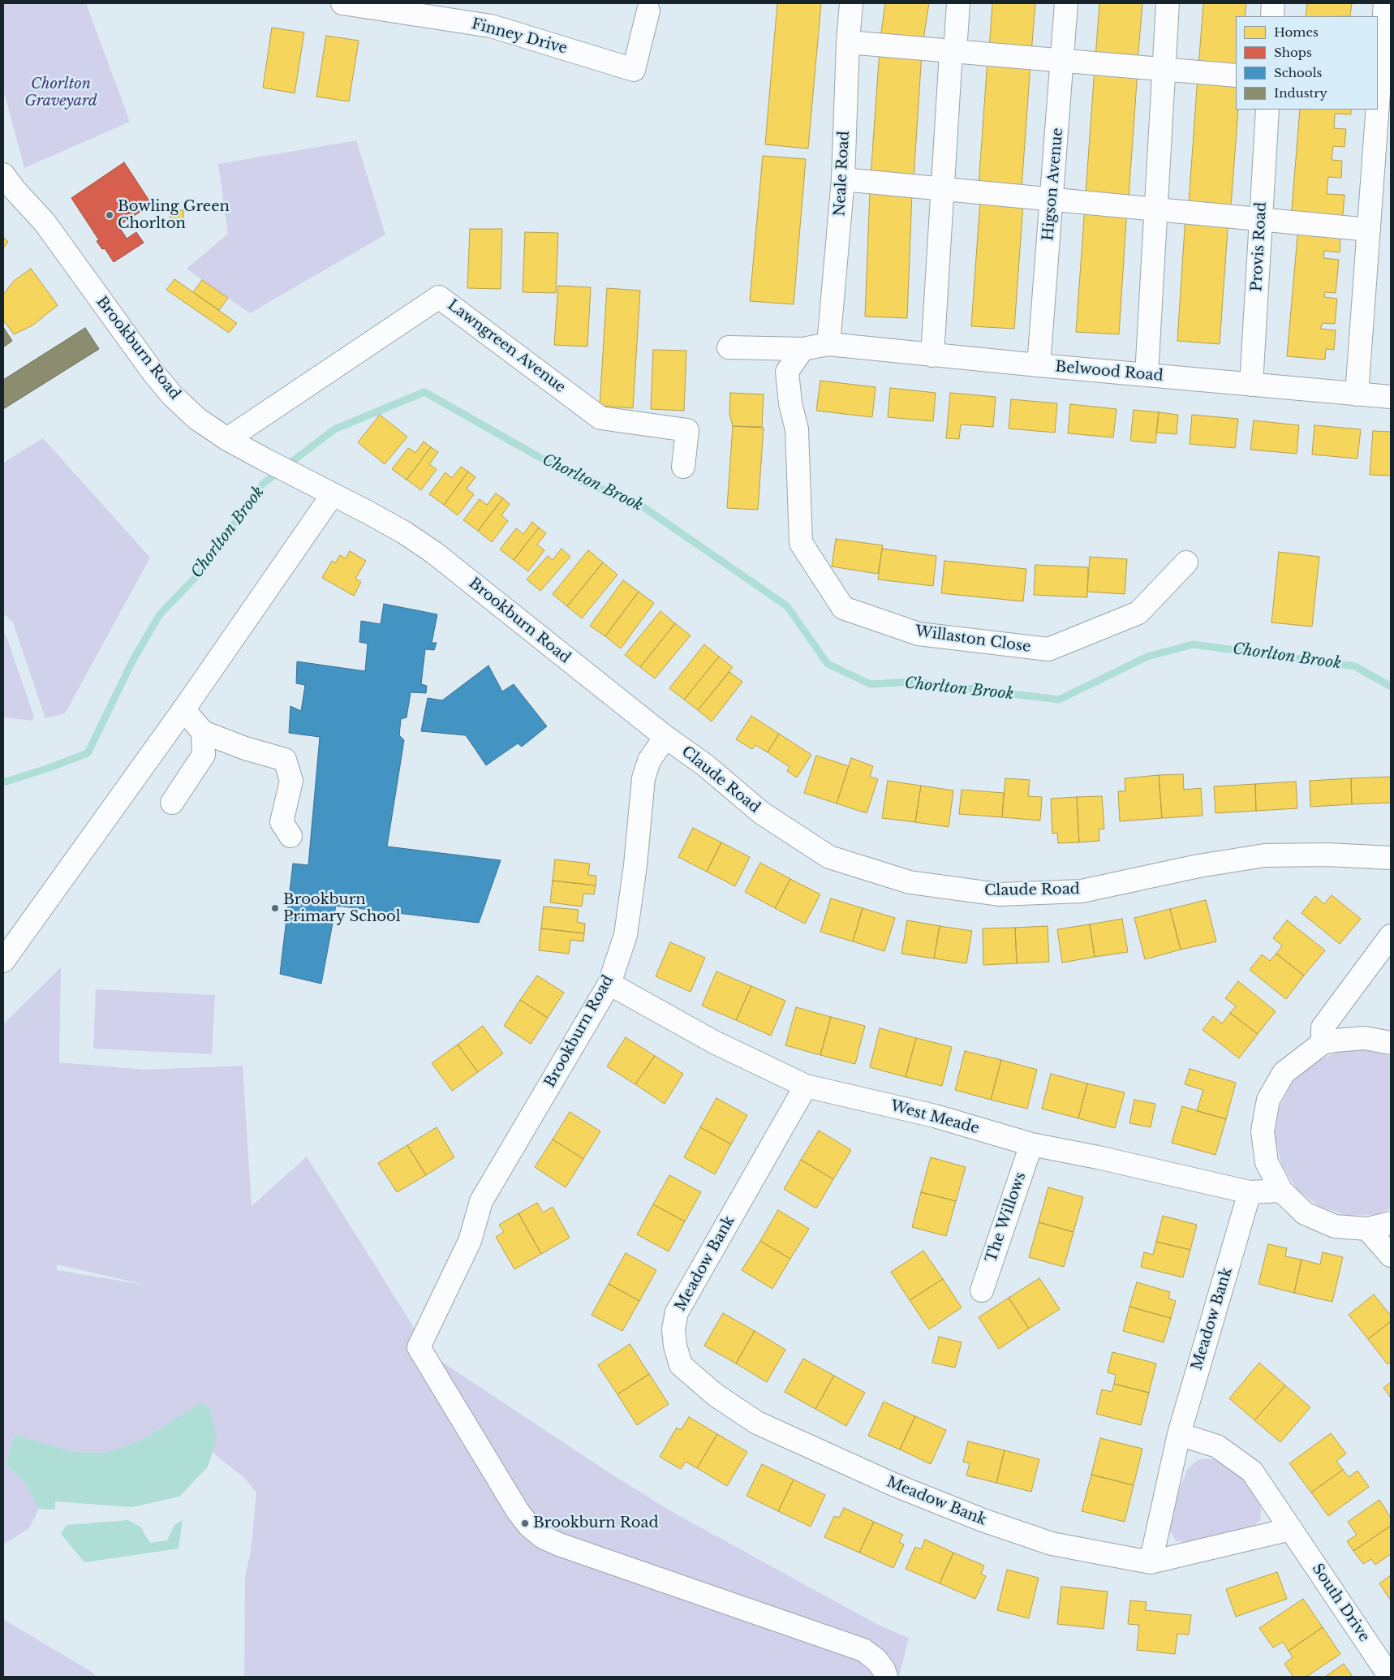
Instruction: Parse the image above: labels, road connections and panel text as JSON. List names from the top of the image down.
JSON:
{
  "streets": {
    "street": [
      "Finney Drive",
      "Neale Road",
      "Higson Avenue",
      "Provis Road",
      "Lawngreen Avenue",
      "Brookburn Road",
      "Belwood Road",
      "Willaston Close",
      "Claude Road",
      "West Meade",
      "The Willows",
      "Meadow Bank",
      "South Drive"
    ]
  },
  "crossings": [
    ["Neale Road", "Belwood Road"],
    ["Higson Avenue", "Belwood Road"],
    ["Provis Road", "Belwood Road"],
    ["Lawngreen Avenue", "Brookburn Road"],
    ["Brookburn Road", "Claude Road"],
    ["Brookburn Road", "West Meade"],
    ["West Meade", "The Willows"],
    ["West Meade", "Meadow Bank"],
    ["Meadow Bank", "South Drive"]
  ],
  "water": ["Chorlton Brook"],
  "parks": ["Chorlton Graveyard"],
  "places": ["Bowling Green Chorlton", "Brookburn Primary School", "Brookburn Road"],
  "legend": [
    "Homes",
    "Shops",
    "Schools",
    "Industry"
  ]
}
